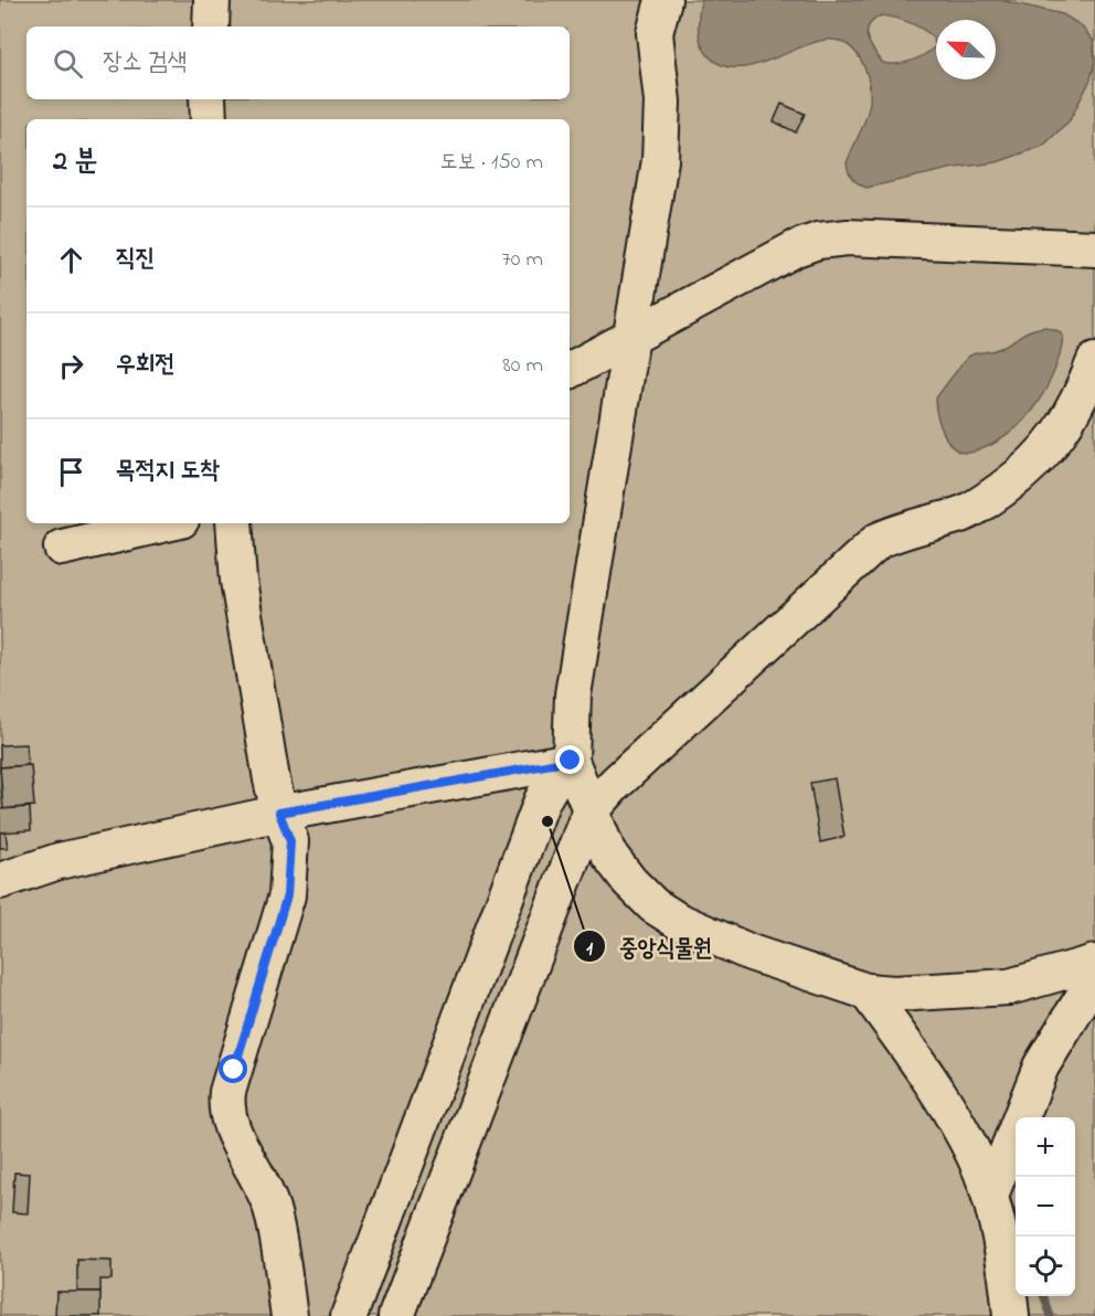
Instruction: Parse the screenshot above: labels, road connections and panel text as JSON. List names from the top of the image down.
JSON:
{
  "places": ["중앙식물원"],
  "north": "top left",
  "page": {
    "search": "장소 검색",
    "heading": ["2 분", "도보 · 150 m"],
    "list": [
      ["직진", "70 m"],
      ["우회전", "80 m"],
      "목적지 도착"
    ],
    "map_buttons": ["+", "−"]
  }
}
